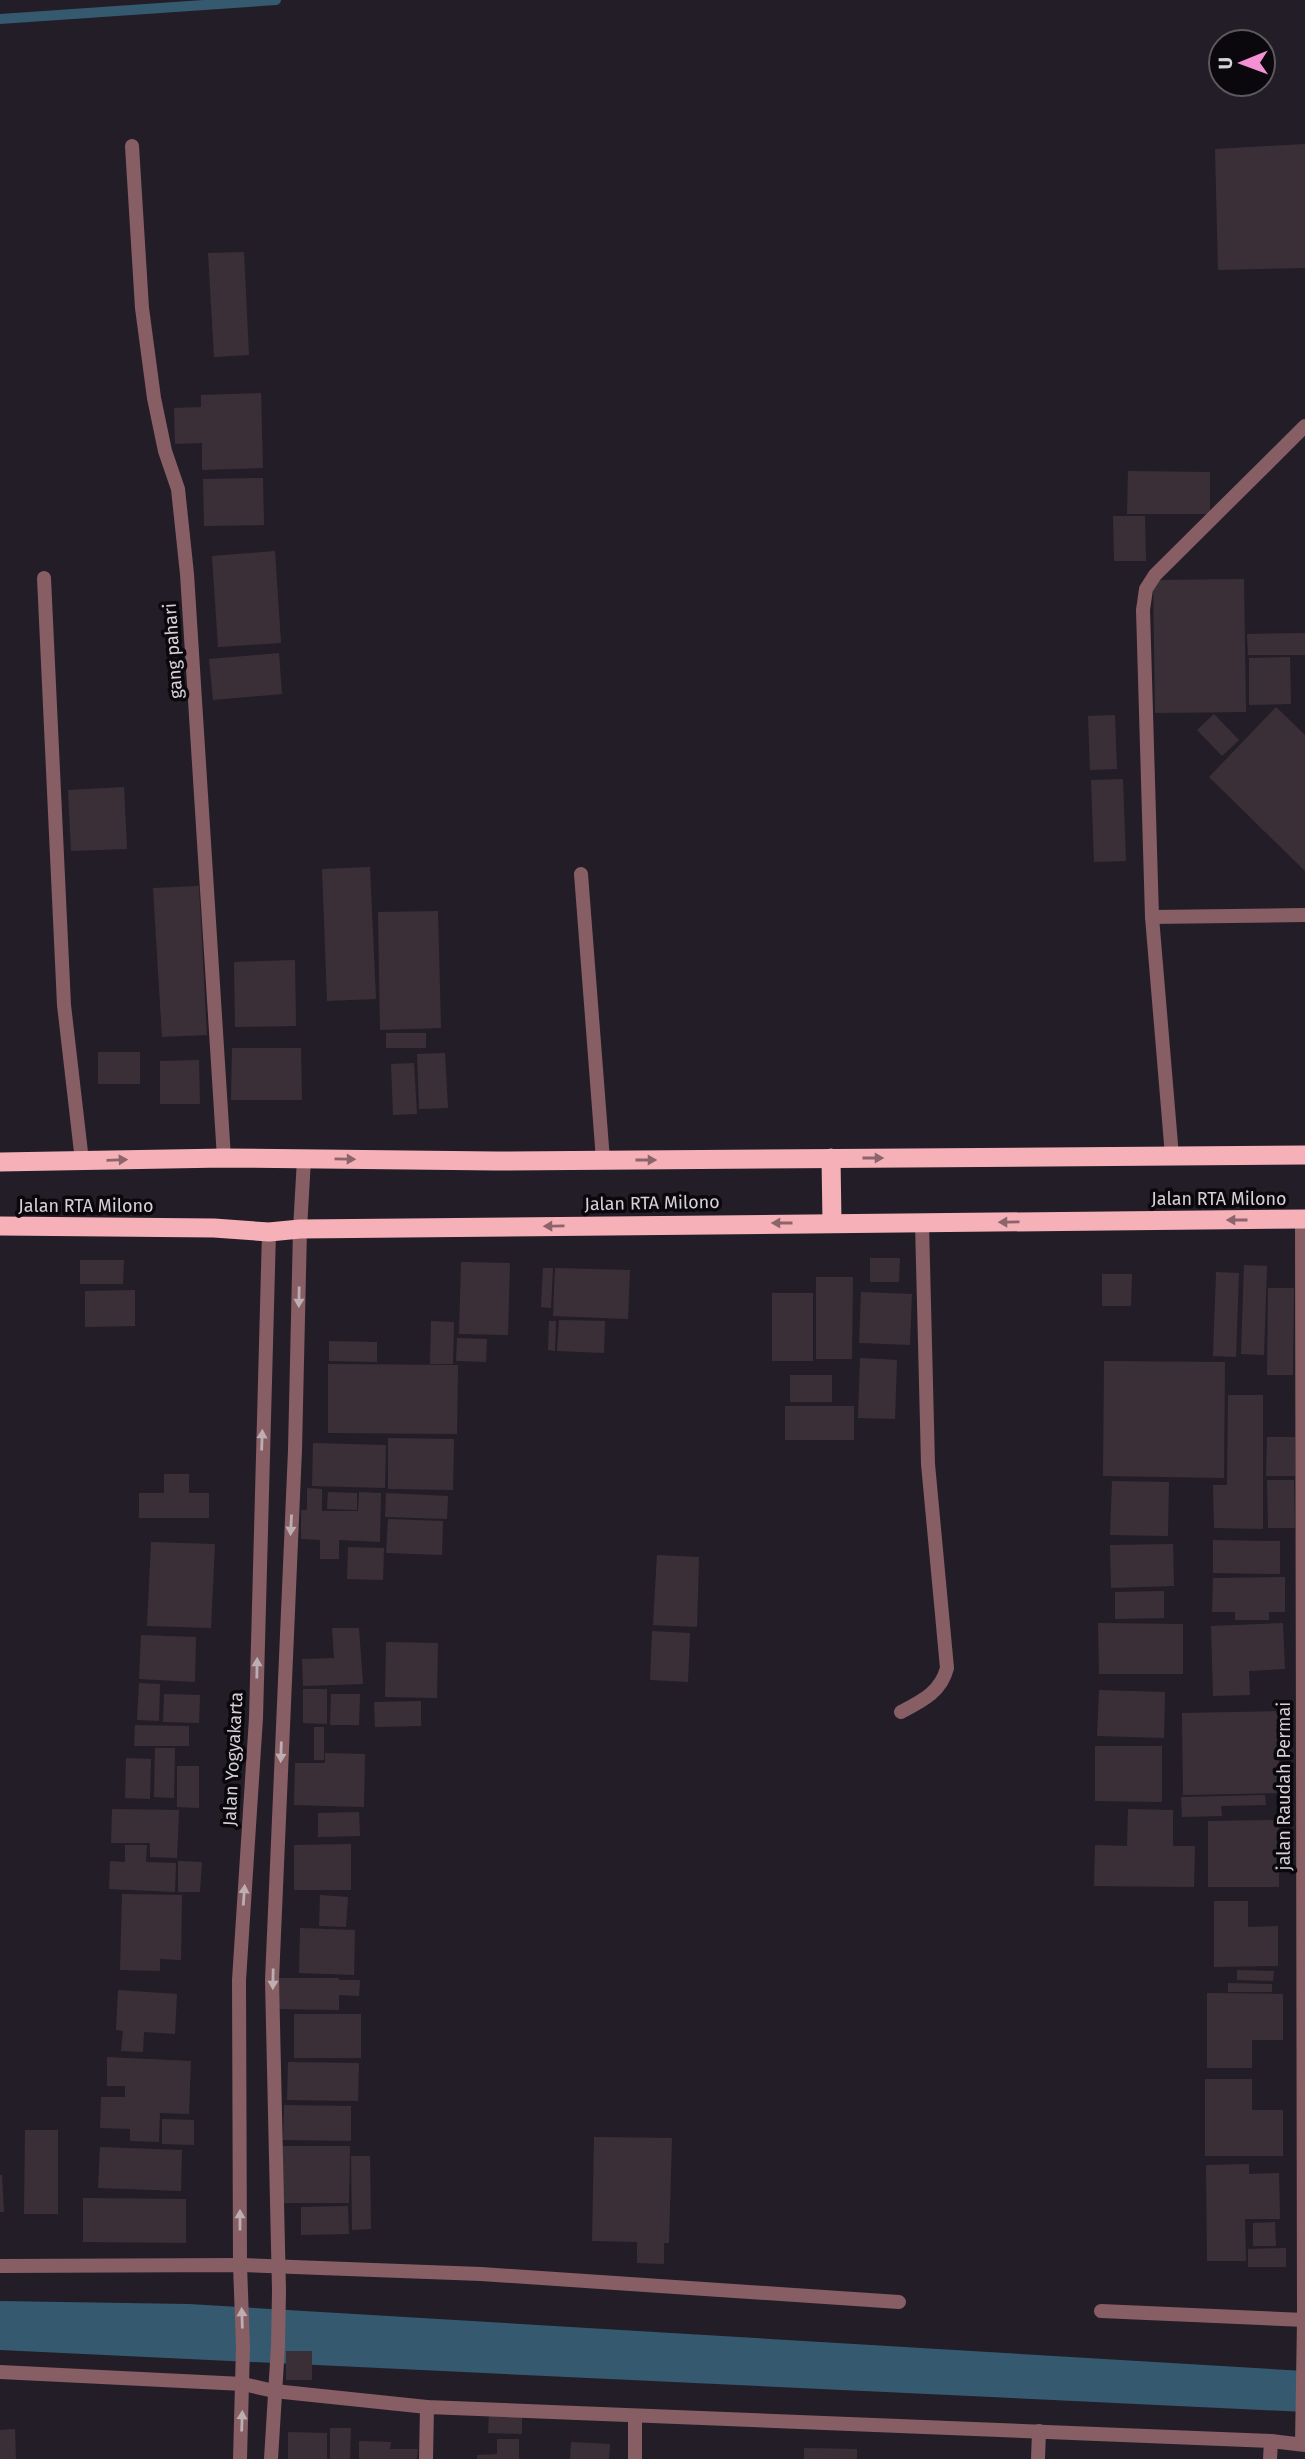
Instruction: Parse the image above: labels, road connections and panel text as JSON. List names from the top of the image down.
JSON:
{
  "streets": {
    "highway": ["Jalan RTA Milono"],
    "street": ["gang pahari", "Jalan Yogyakarta", "jalan Raudah Permai"]
  },
  "crossings": [
    ["Jalan RTA Milono", "Jalan Yogyakarta"],
    ["Jalan RTA Milono", "jalan Raudah Permai"]
  ],
  "north": "left"
}
